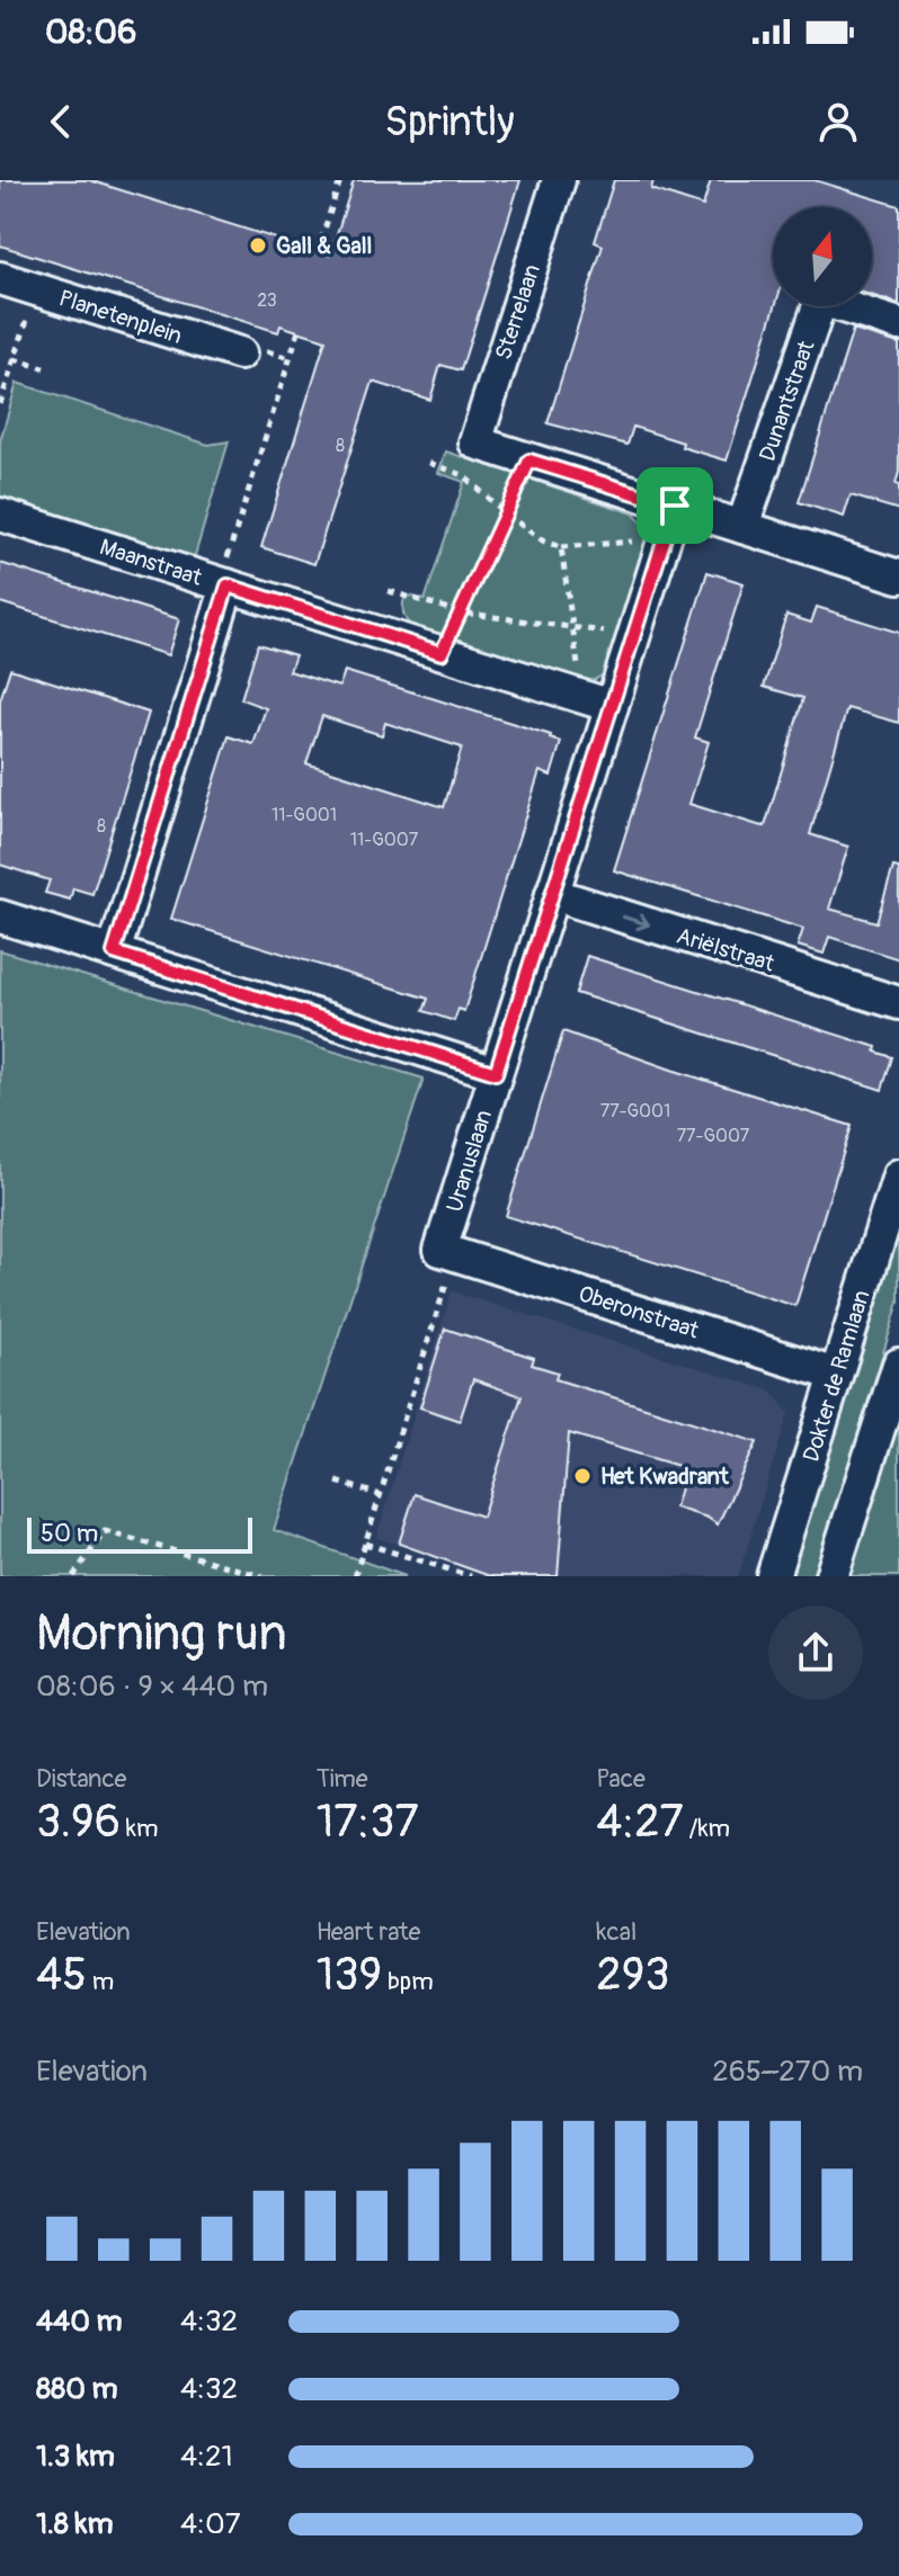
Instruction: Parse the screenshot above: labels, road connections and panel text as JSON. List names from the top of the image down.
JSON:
{
  "streets": {
    "street": [
      "Sterrelaan",
      "Planetenplein",
      "Dunantstraat",
      "Maanstraat",
      "Ariëlstraat",
      "Uranuslaan",
      "Oberonstraat",
      "Dokter de Ramlaan"
    ]
  },
  "crossings": [
    ["Maanstraat", "Uranuslaan"],
    ["Ariëlstraat", "Uranuslaan"],
    ["Uranuslaan", "Oberonstraat"],
    ["Oberonstraat", "Dokter de Ramlaan"]
  ],
  "one_way": ["Ariëlstraat"],
  "places": ["Gall & Gall", "Het Kwadrant"],
  "house_numbers": [
    "23",
    "8",
    "11-G001",
    "8",
    "11-G007",
    "77-G001",
    "77-G007"
  ],
  "scale_bar": "50 m",
  "north": "top",
  "page": {
    "status": "08:06",
    "header": "Sprintly",
    "scale": "50 m",
    "heading": ["Morning run", "08:06 · 9 × 440 m"],
    "stats": [
      ["Distance", "3.96 km"],
      ["Time", "17:37"],
      ["Pace", "4:27 /km"],
      ["Elevation", "45 m"],
      ["Heart rate", "139 bpm"],
      ["kcal", "293"]
    ],
    "chart": ["Elevation", "265–270 m"],
    "list": [
      {
        "name": "440 m",
        "note": "4:32"
      },
      {
        "name": "880 m",
        "note": "4:32"
      },
      {
        "name": "1.3 km",
        "note": "4:21"
      },
      {
        "name": "1.8 km",
        "note": "4:07"
      }
    ]
  }
}
